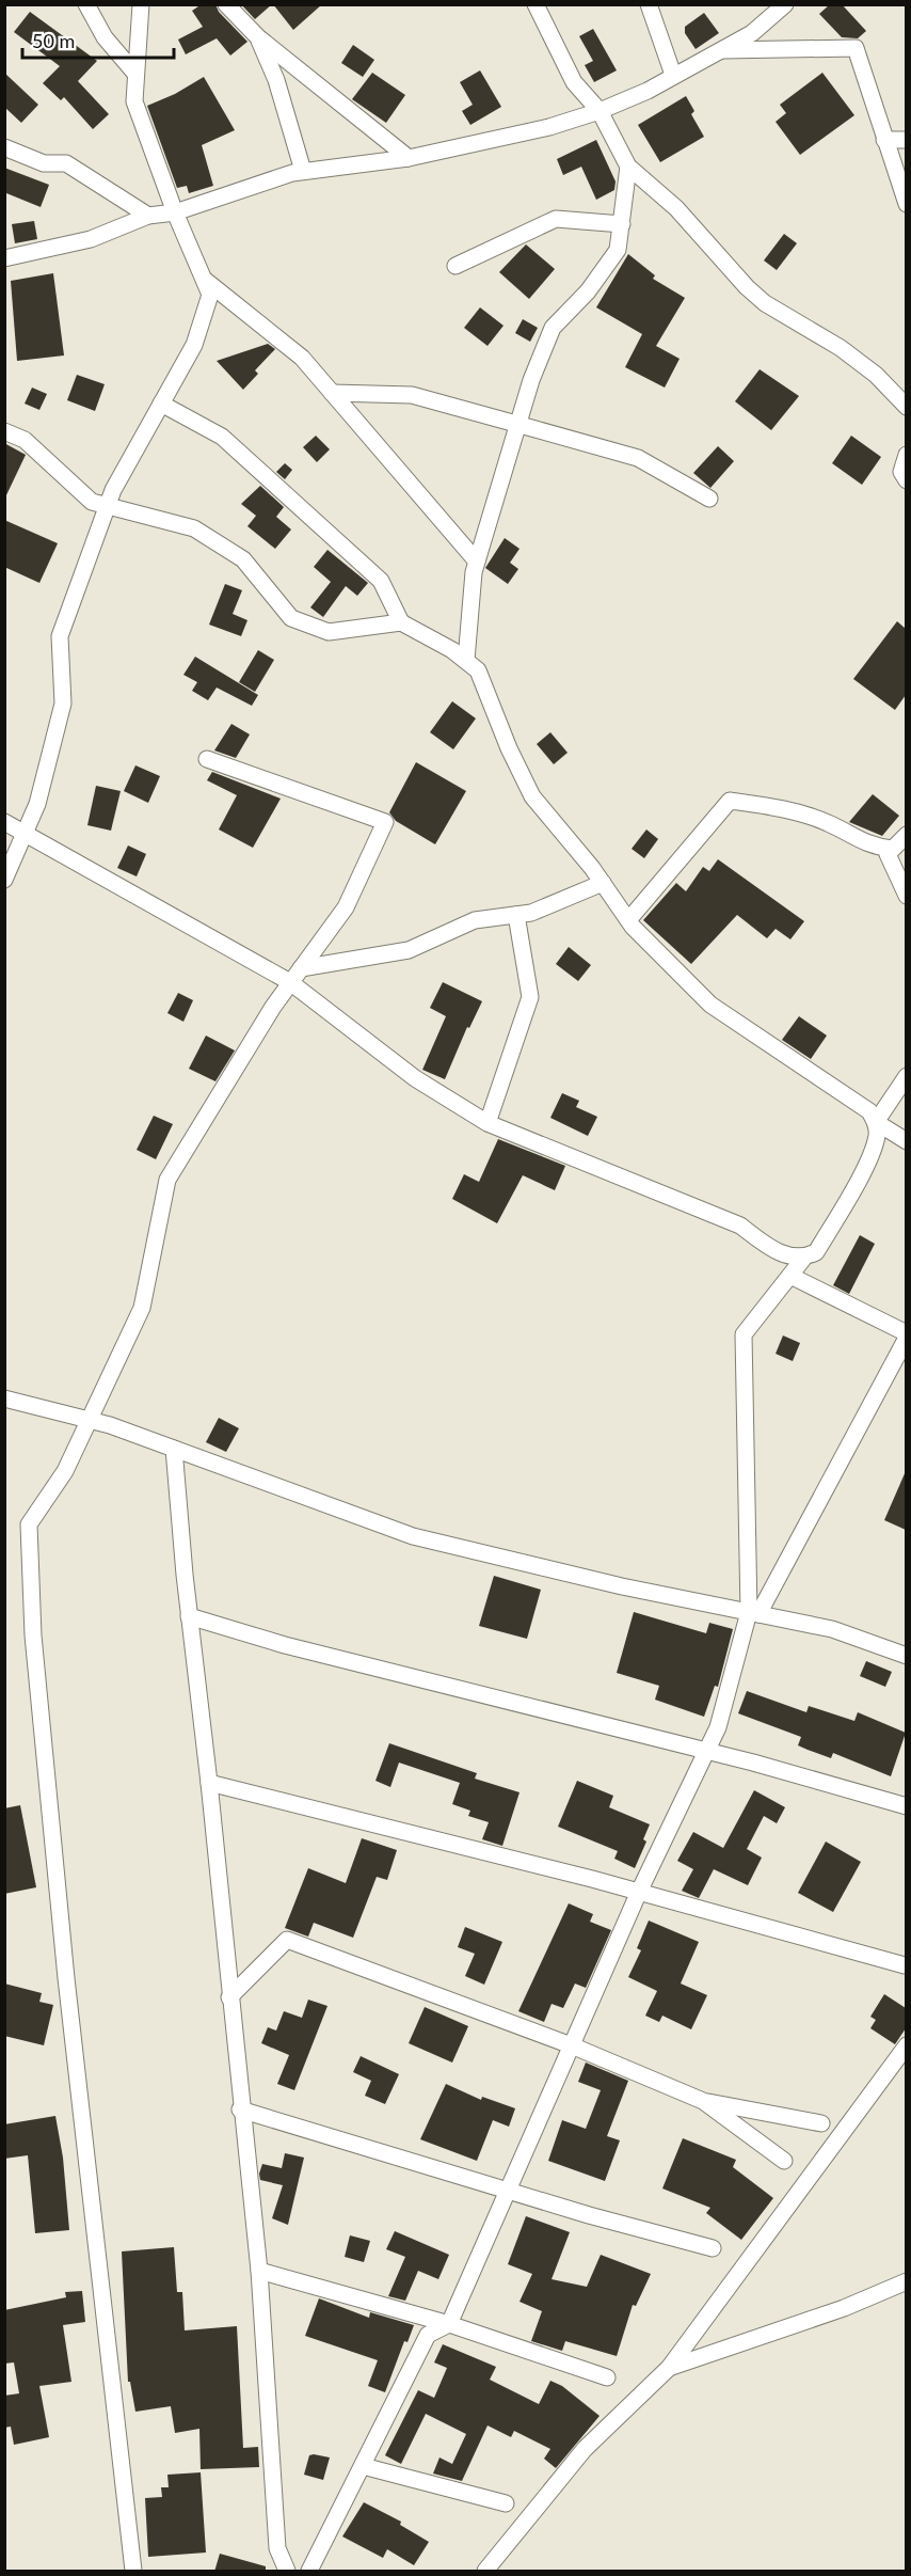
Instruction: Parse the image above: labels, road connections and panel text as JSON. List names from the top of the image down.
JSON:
{
  "scale_bar": "50 m"
}
